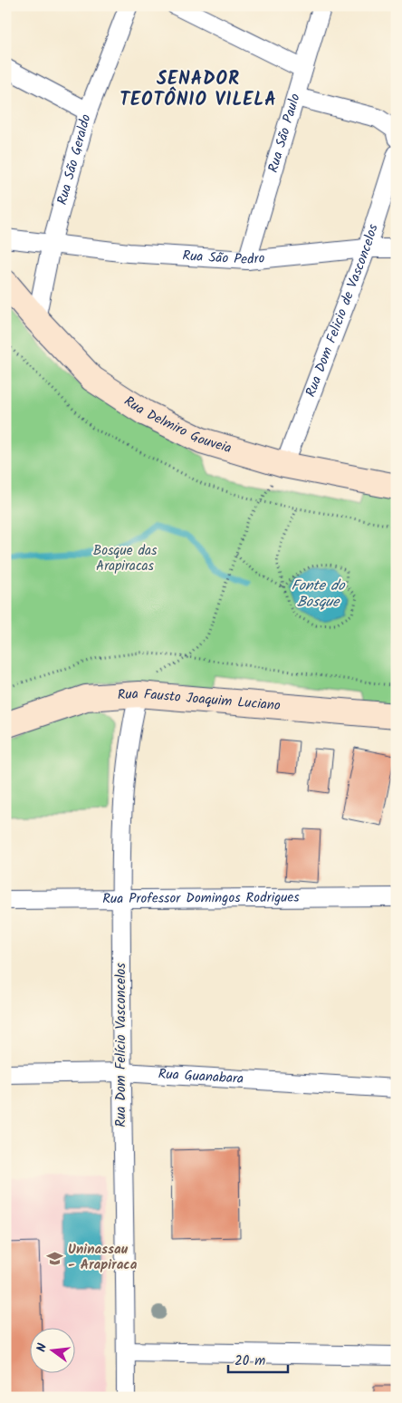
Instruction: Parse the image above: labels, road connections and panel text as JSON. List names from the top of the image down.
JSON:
{
  "streets": {
    "street": [
      "Rua São Paulo",
      "Rua São Geraldo",
      "Rua São Pedro",
      "Rua Dom Felicio de Vasconcelos",
      "Rua Delmiro Gouveia",
      "Rua Fausto Joaquim Luciano",
      "Rua Professor Domingos Rodrigues",
      "Rua Dom Felício Vasconcelos",
      "Rua Guanabara"
    ]
  },
  "crossings": [
    ["Rua São Paulo", "Rua São Pedro"],
    ["Rua São Geraldo", "Rua São Pedro"],
    ["Rua São Geraldo", "Rua Delmiro Gouveia"],
    ["Rua São Pedro", "Rua Dom Felicio de Vasconcelos"],
    ["Rua Dom Felicio de Vasconcelos", "Rua Delmiro Gouveia"],
    ["Rua Fausto Joaquim Luciano", "Rua Dom Felício Vasconcelos"],
    ["Rua Professor Domingos Rodrigues", "Rua Dom Felício Vasconcelos"],
    ["Rua Dom Felício Vasconcelos", "Rua Guanabara"]
  ],
  "districts": ["SENADOR TEOTÔNIO VILELA"],
  "water": ["Fonte do Bosque"],
  "parks": ["Bosque das Arapiracas"],
  "places": {
    "school or university": ["Uninassau - Arapiraca"]
  },
  "scale_bar": "20 m",
  "north": "left"
}
